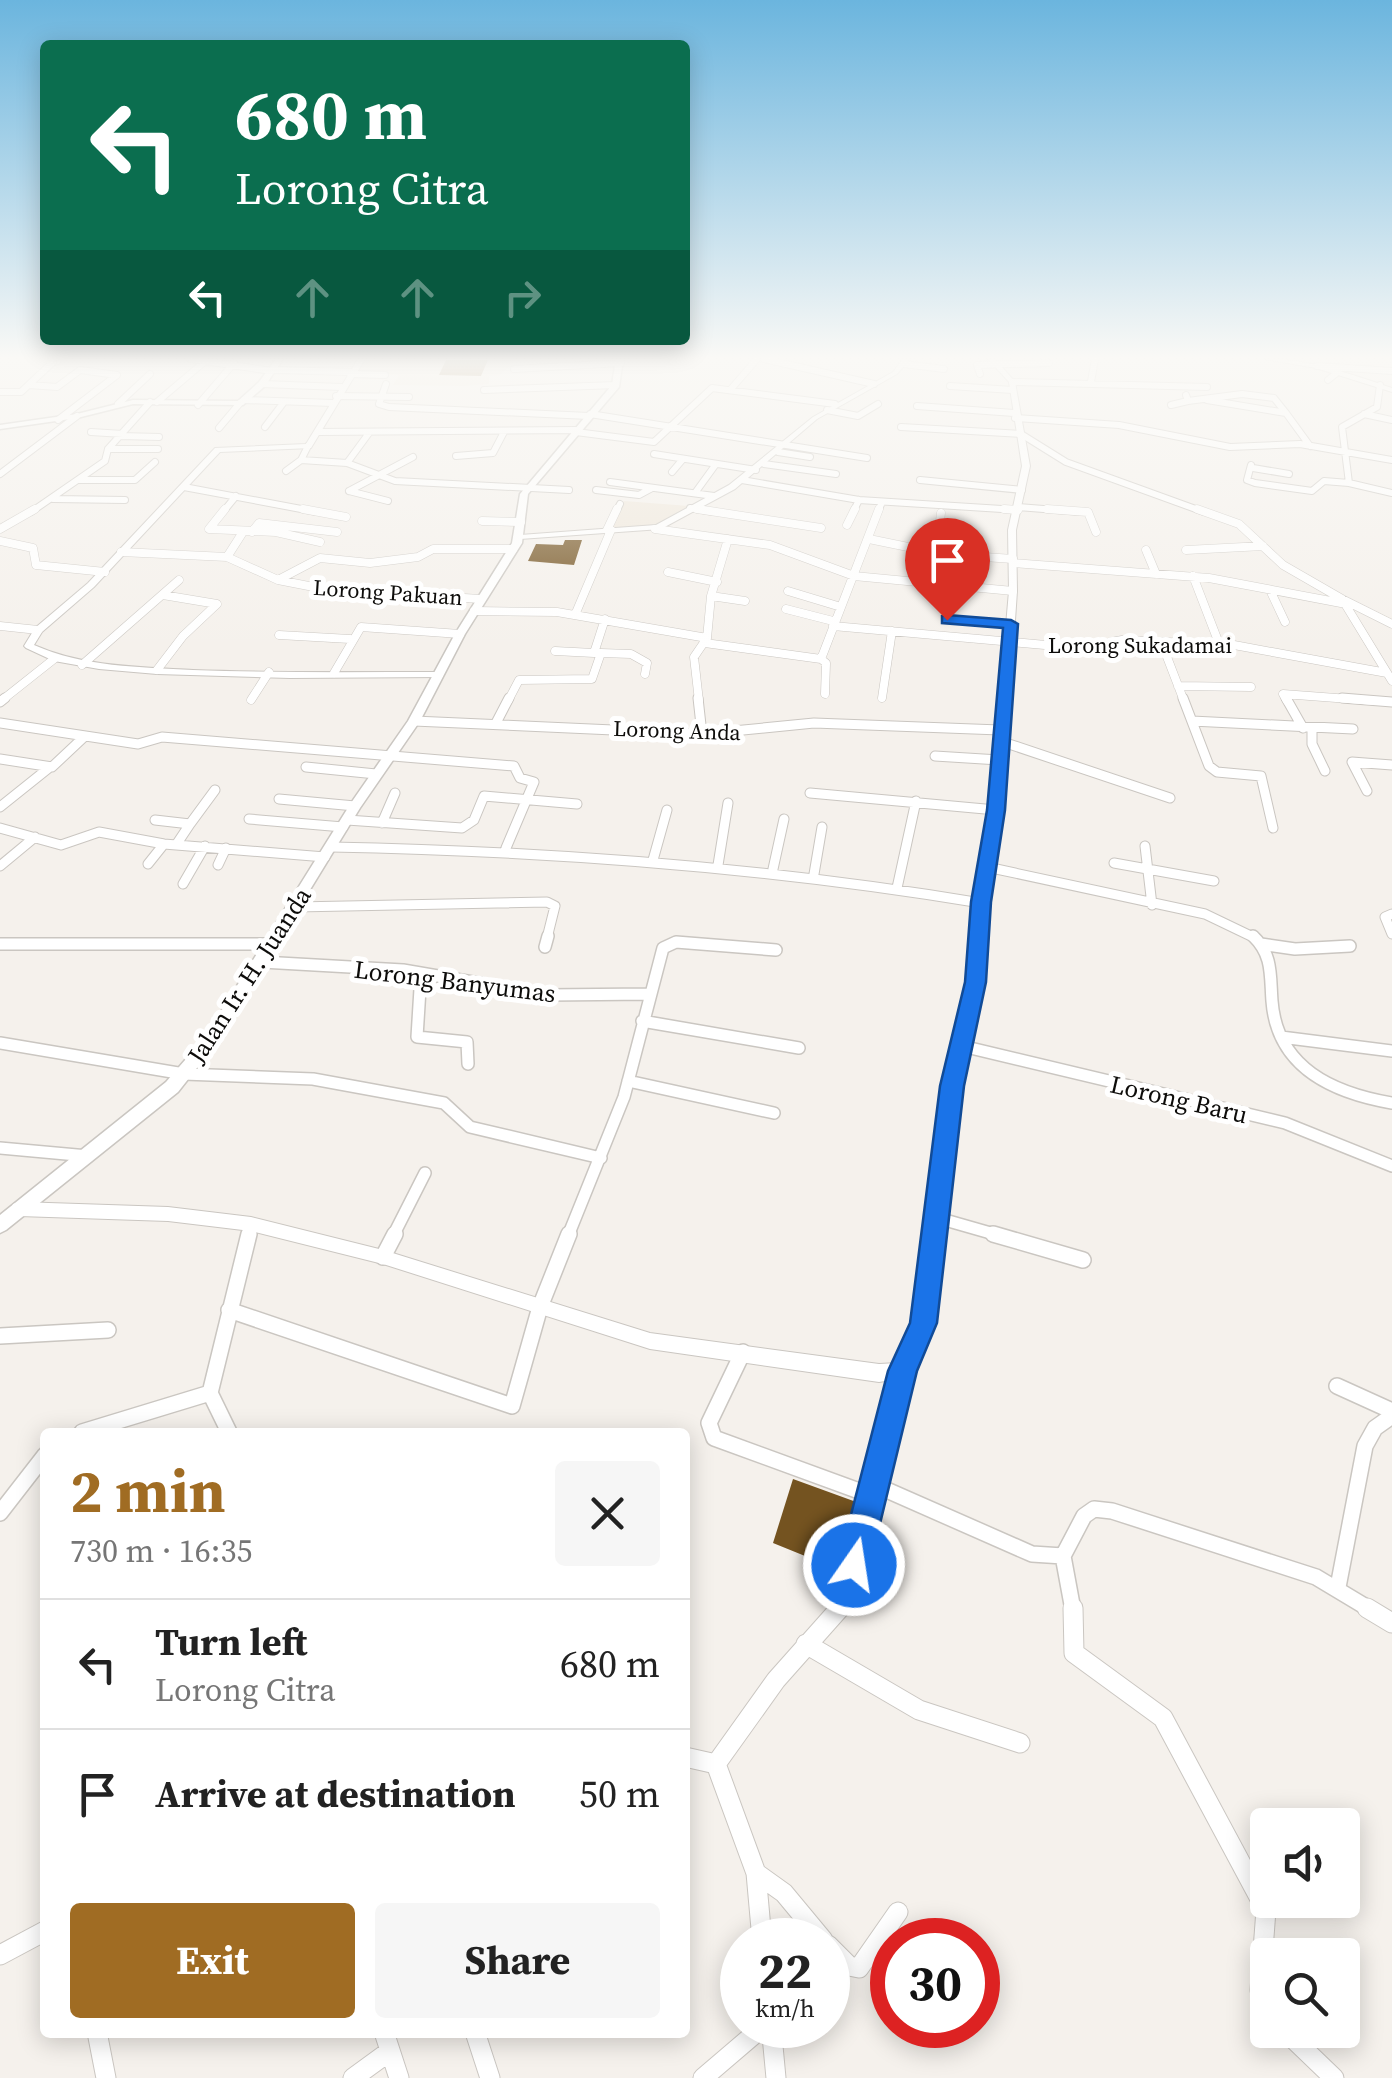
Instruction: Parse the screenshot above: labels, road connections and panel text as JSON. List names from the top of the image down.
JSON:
{
  "streets": {
    "main road": ["Jalan Ir. H. Juanda"],
    "street": [
      "Lorong Pakuan",
      "Lorong Sukadamai",
      "Lorong Anda",
      "Lorong Banyumas",
      "Lorong Baru"
    ]
  },
  "crossings": [
    ["Lorong Pakuan", "Jalan Ir. H. Juanda"],
    ["Lorong Anda", "Jalan Ir. H. Juanda"],
    ["Jalan Ir. H. Juanda", "Lorong Banyumas"]
  ],
  "page": {
    "turn": ["680 m", "Lorong Citra"],
    "heading": ["2 min", "730 m · 16:35"],
    "list": [
      {
        "name": "Turn left",
        "note": "Lorong Citra",
        "value": "680 m"
      },
      {
        "name": "Arrive at destination",
        "value": "50 m"
      }
    ],
    "buttons": ["Exit", "Share"],
    "speed": "22 km/h",
    "limit": "30"
  }
}
